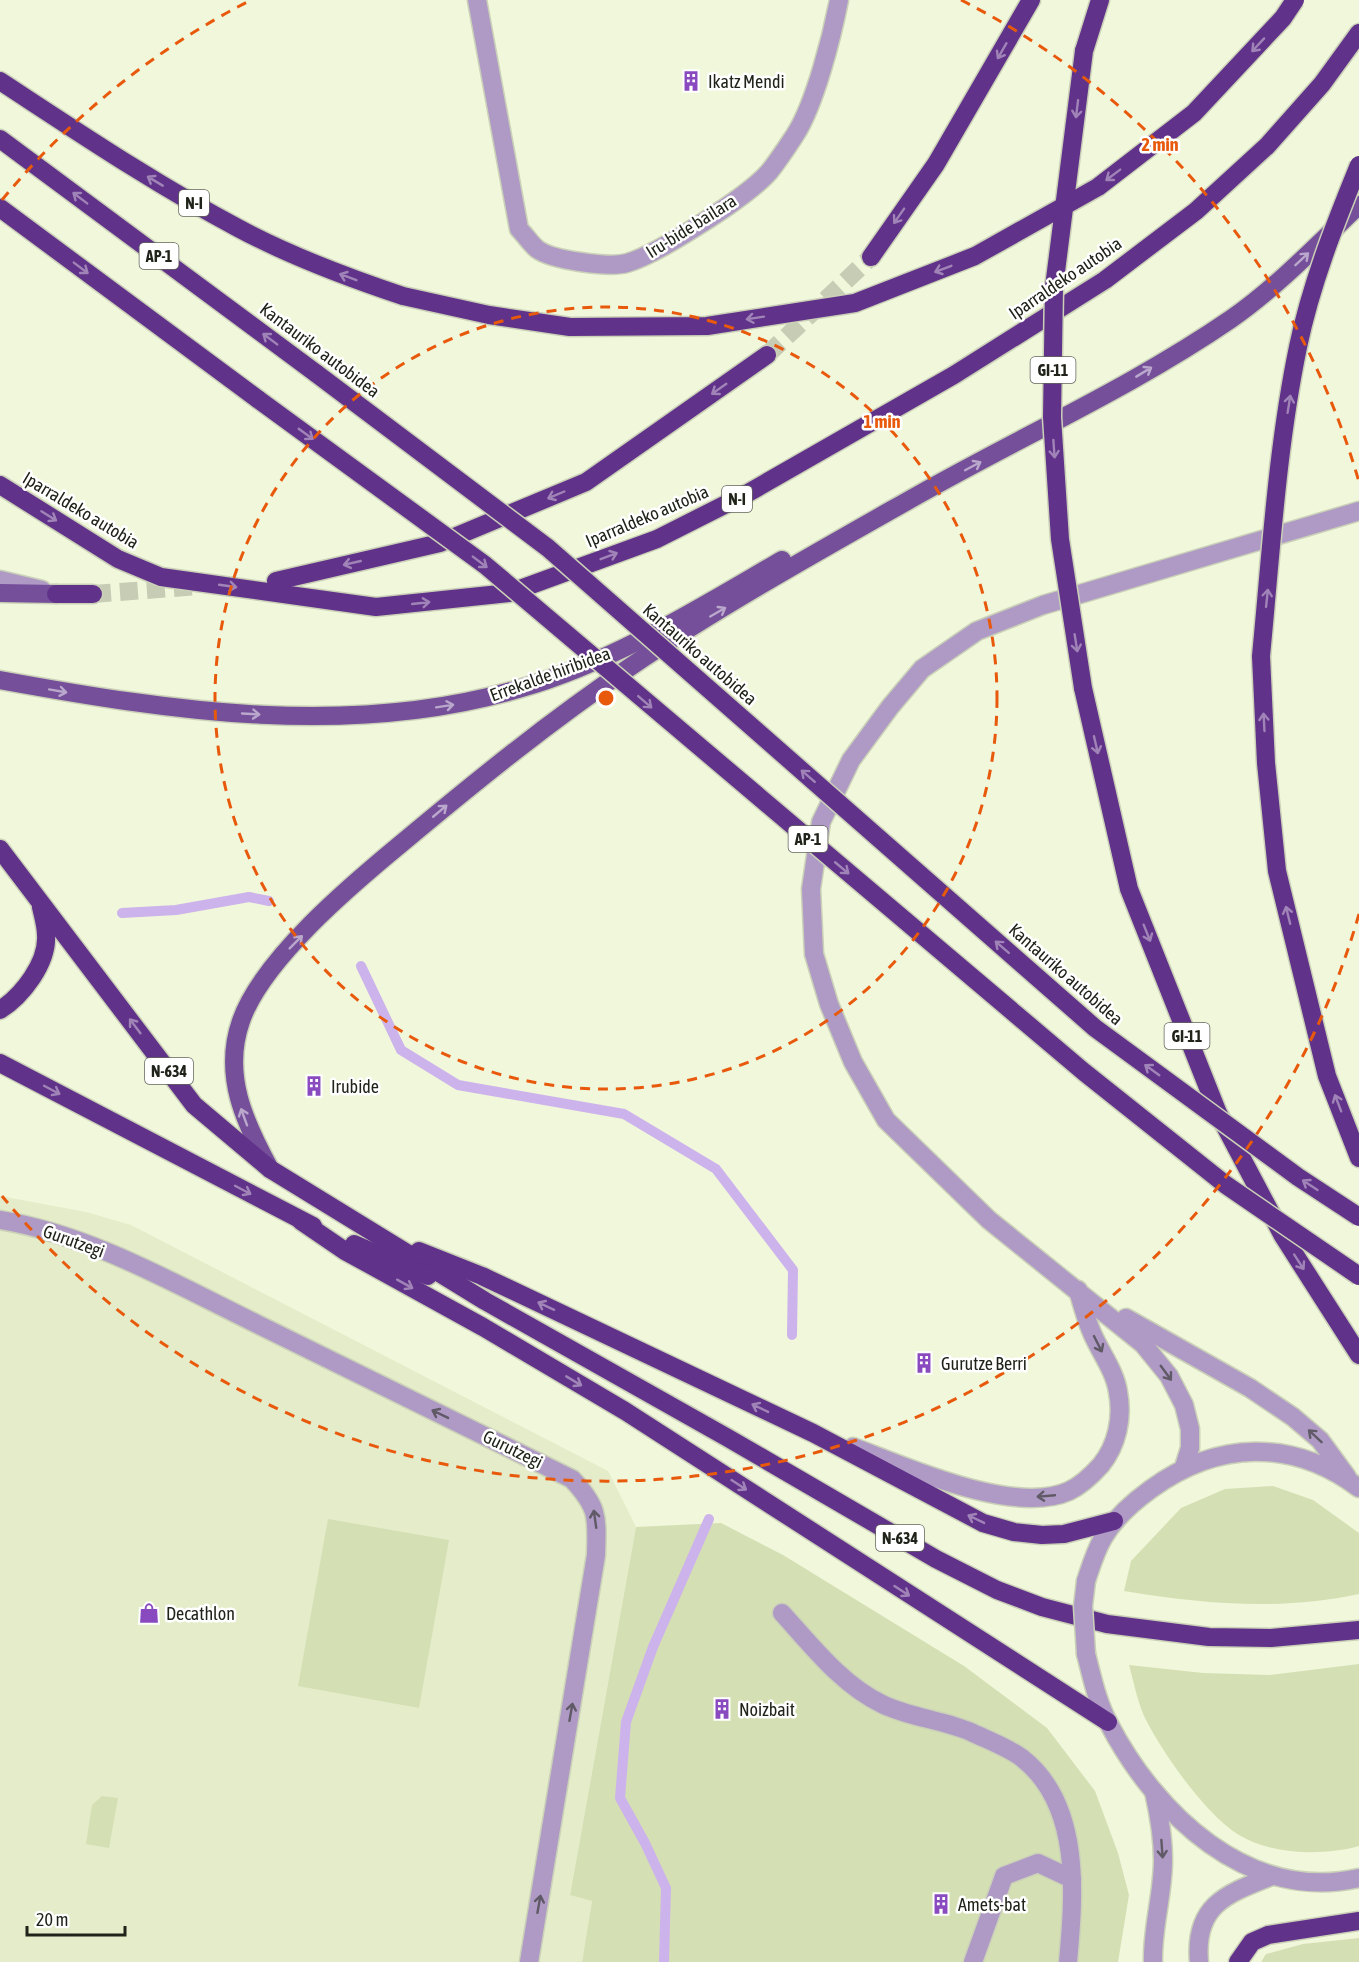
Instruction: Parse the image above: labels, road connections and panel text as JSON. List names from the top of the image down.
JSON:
{
  "streets": {
    "highway": [
      "N-I",
      "AP-1",
      "Iparraldeko autobia",
      "Kantauriko autobidea",
      "GI-11",
      "N-634"
    ],
    "main road": ["Errekalde hiribidea"],
    "street": ["Iru-bide bailara", "Gurutzegi"]
  },
  "one_way": ["Errekalde hiribidea", "Gurutzegi"],
  "places": {
    "building": [
      "Ikatz Mendi",
      "Irubide",
      "Gurutze Berri",
      "Noizbait",
      "Amets-bat"
    ],
    "shop": ["Decathlon"]
  },
  "scale_bar": "20 m",
  "rings": ["2 min", "1 min"]
}
